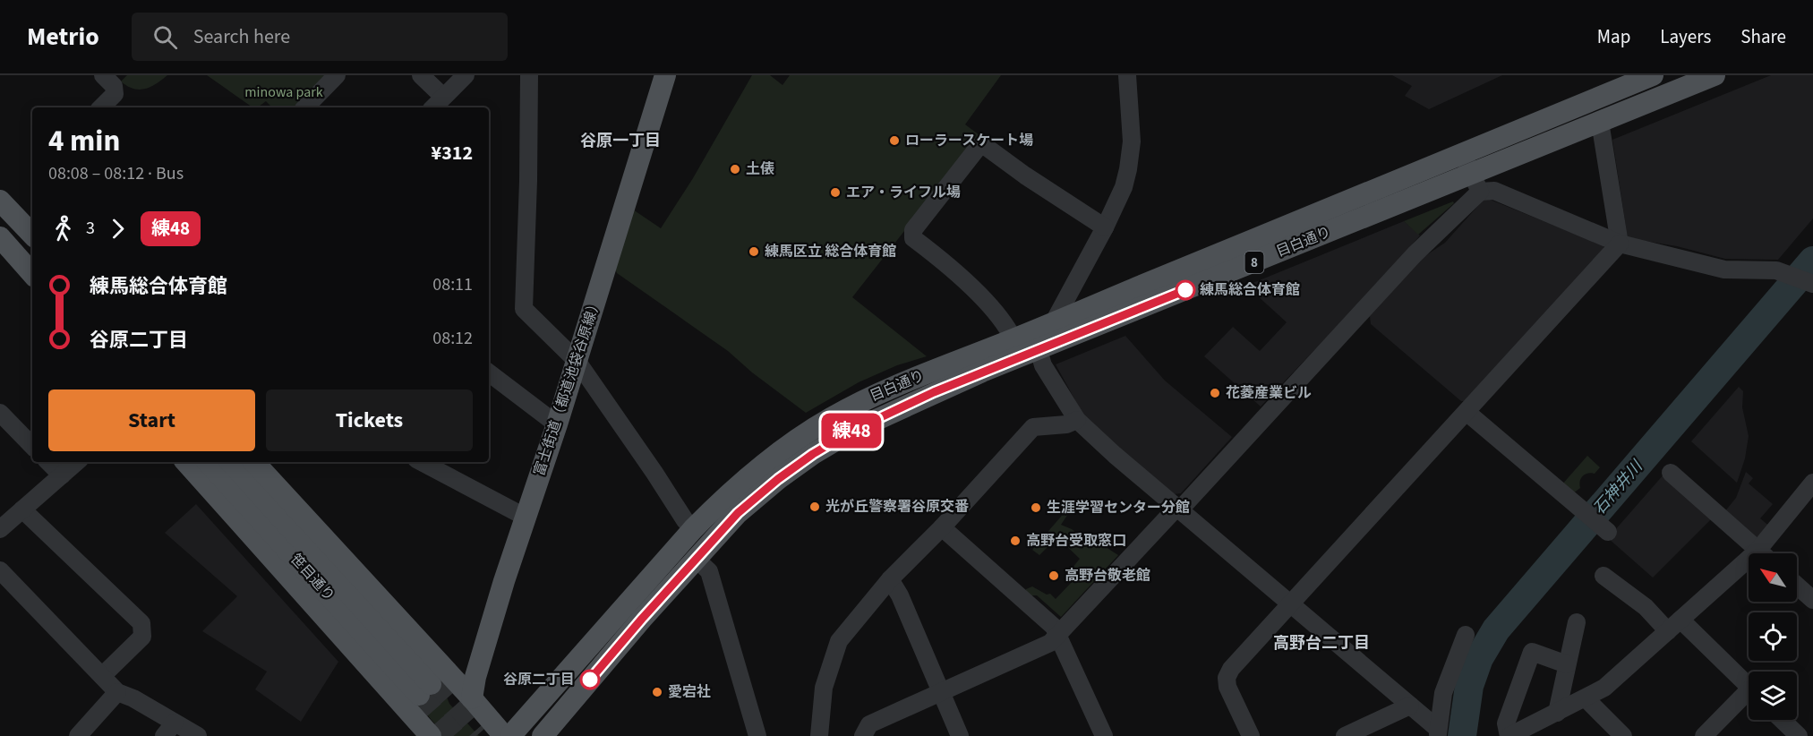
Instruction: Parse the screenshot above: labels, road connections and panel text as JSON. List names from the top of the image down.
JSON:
{
  "streets": {
    "main road": [
      "目白通り",
      "8",
      "富士街道（都道池袋谷原線）",
      "笹目通り"
    ]
  },
  "districts": ["谷原一丁目", "高野台二丁目"],
  "water": ["石神井川"],
  "parks": ["minowa park"],
  "places": [
    "ローラースケート場",
    "土俵",
    "エア・ライフル場",
    "練馬区立 総合体育館",
    "練馬総合体育館",
    "花菱産業ビル",
    "光が丘警察署谷原交番",
    "生涯学習センター分館",
    "高野台受取窓口",
    "高野台敬老館",
    "谷原二丁目",
    "愛宕社"
  ],
  "lines": ["bus line 練48"],
  "north": "top left",
  "page": {
    "header": "Metrio",
    "search": "Search here",
    "nav": ["Map", "Layers", "Share"],
    "on_map": "練48",
    "heading": ["4 min", "08:08 – 08:12 · Bus", "¥312"],
    "legs": ["3", "練48"],
    "list": [
      {
        "name": "練馬総合体育館",
        "value": "08:11"
      },
      {
        "name": "谷原二丁目",
        "value": "08:12"
      }
    ],
    "buttons": ["Start", "Tickets"]
  }
}
